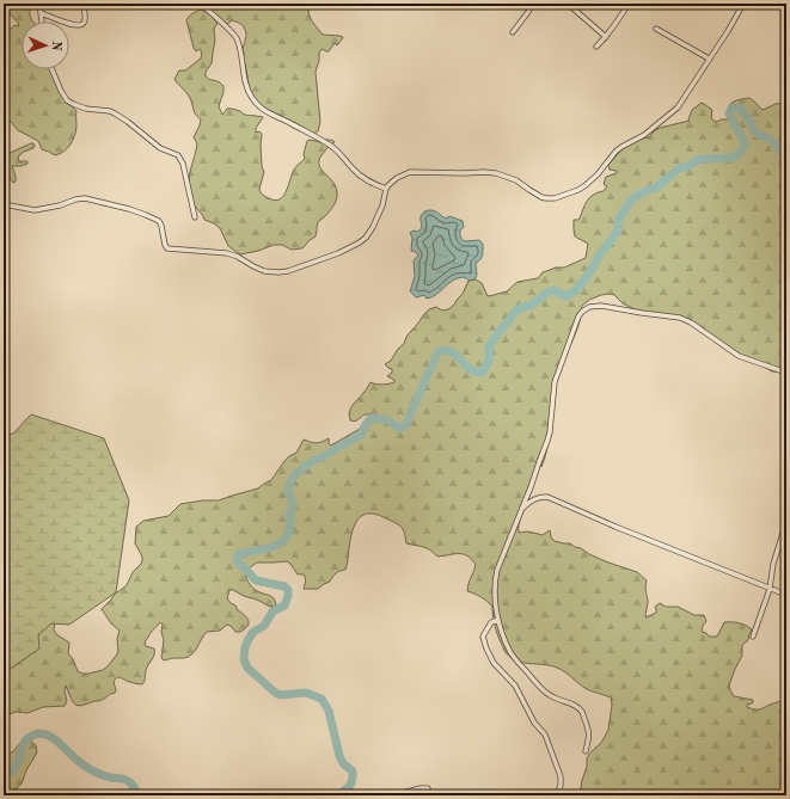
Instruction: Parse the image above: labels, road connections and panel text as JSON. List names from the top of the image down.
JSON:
{
  "north": "right"
}
